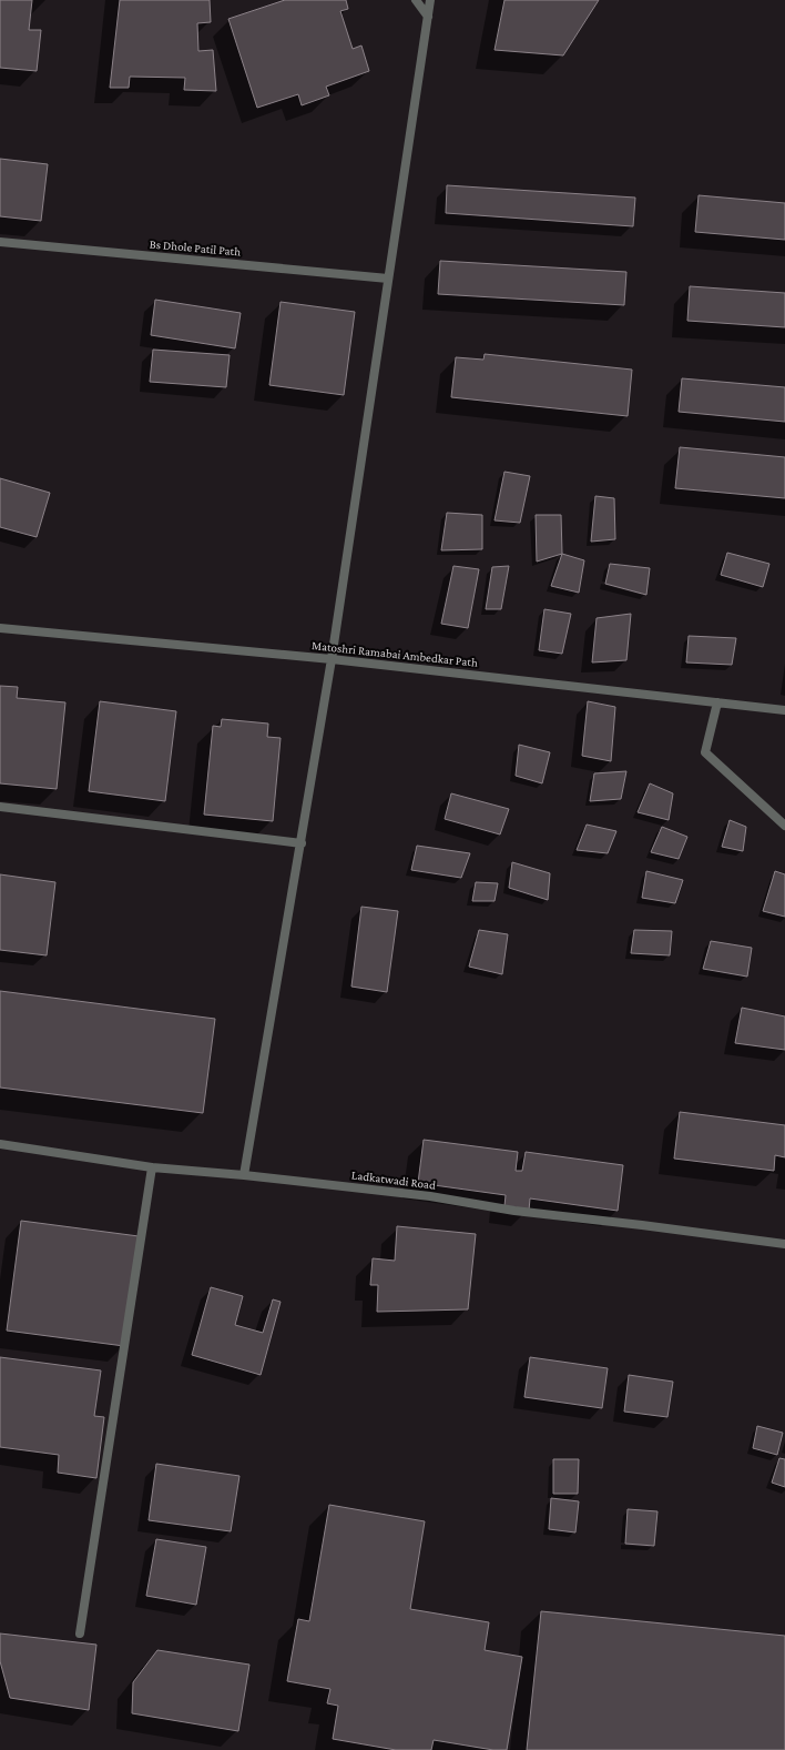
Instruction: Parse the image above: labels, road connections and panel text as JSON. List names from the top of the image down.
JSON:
{
  "streets": {
    "street": ["Bs Dhole Patil Path", "Matoshri Ramabai Ambedkar Path", "Ladkatwadi Road"]
  }
}
